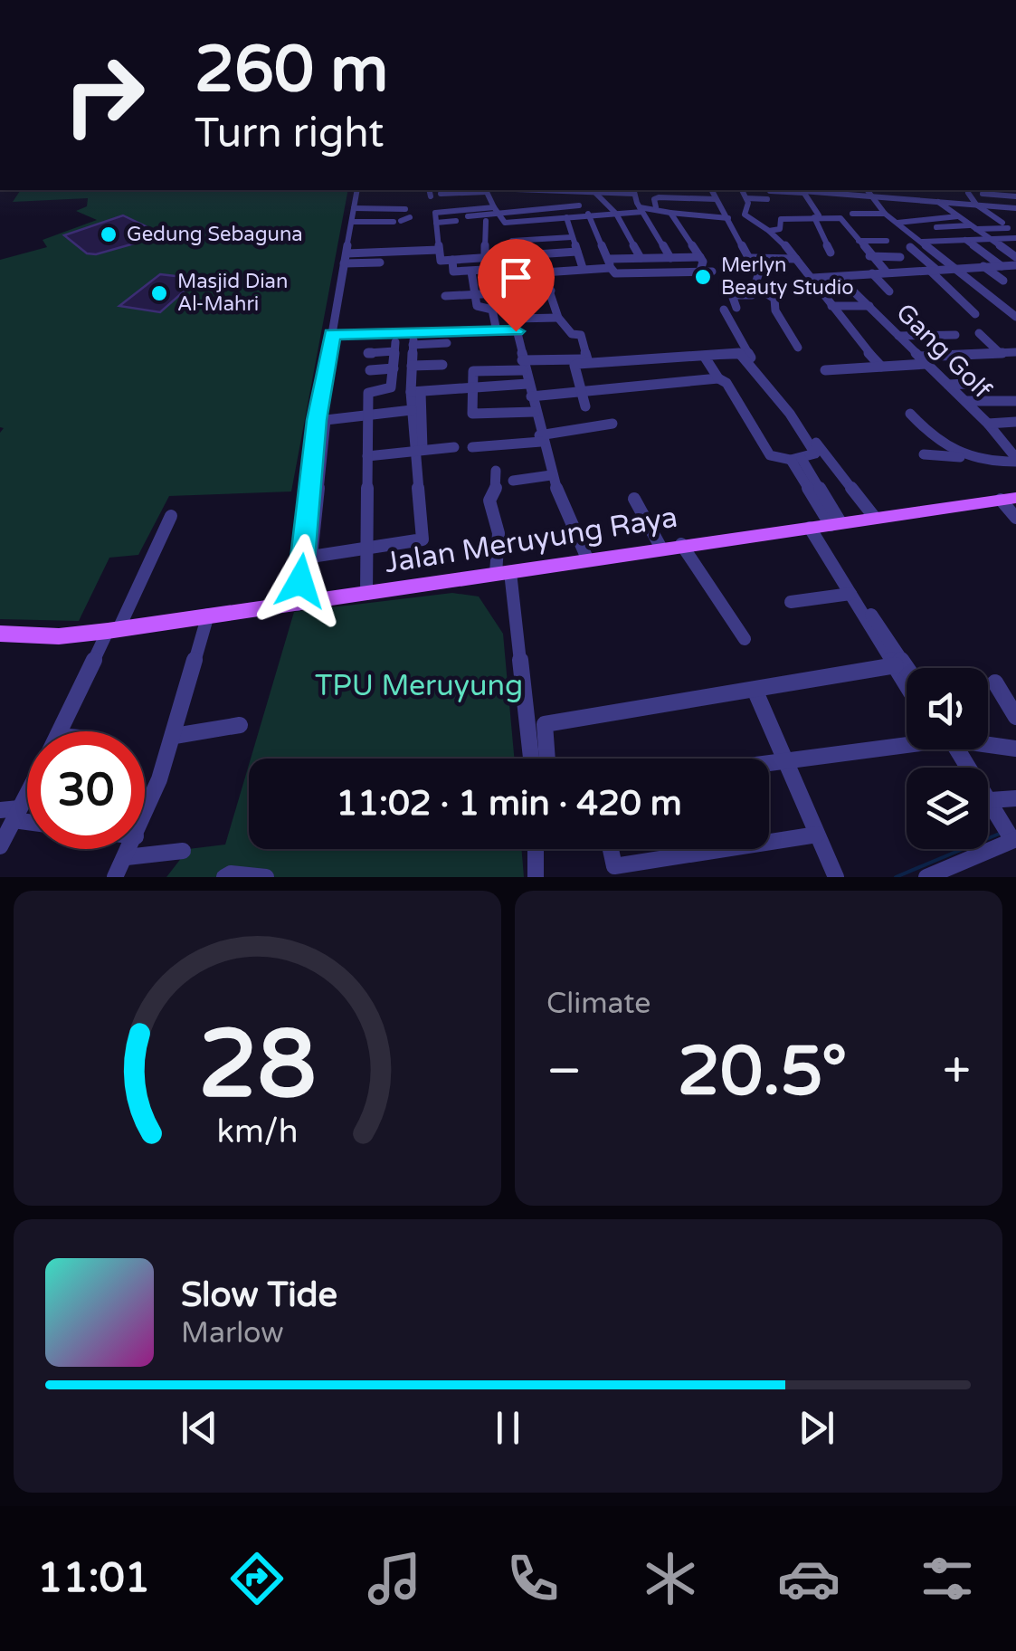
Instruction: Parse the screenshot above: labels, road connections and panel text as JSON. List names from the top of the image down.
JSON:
{
  "streets": {
    "main road": ["Jalan Meruyung Raya"],
    "street": ["Gang Golf"]
  },
  "parks": ["TPU Meruyung"],
  "places": ["Gedung Sebaguna", "Merlyn Beauty Studio", "Masjid Dian Al-Mahri"],
  "page": {
    "turn": ["260 m", "Turn right"],
    "limit": "30",
    "trip": "11:02 · 1 min · 420 m",
    "tile": "Climate",
    "heat": ["−", "20.5°", "+"],
    "song": ["Slow Tide", "Marlow"],
    "tabs": "11:01",
    "gauge": ["28", "km/h"]
  }
}
